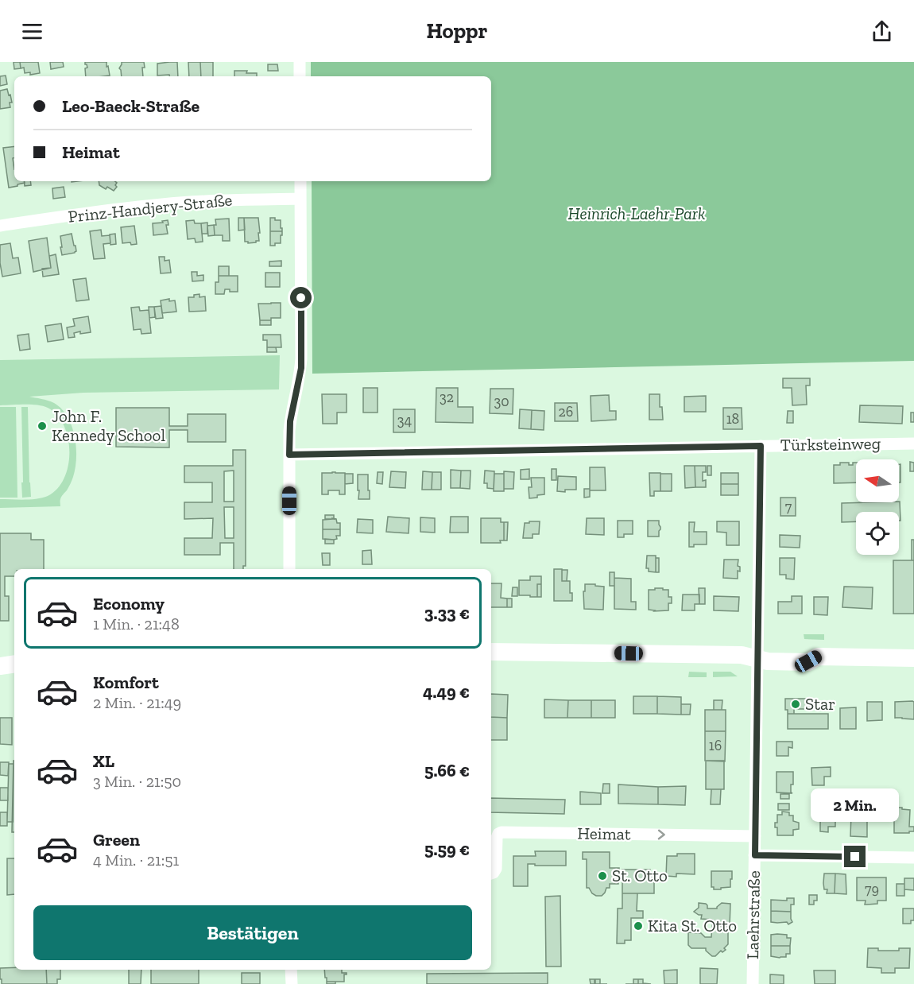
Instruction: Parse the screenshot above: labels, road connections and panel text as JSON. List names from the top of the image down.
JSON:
{
  "streets": {
    "street": [
      "Prinz-Handjery-Straße",
      "Türksteinweg",
      "Heimat",
      "Laehrstraße"
    ]
  },
  "crossings": [
    ["Türksteinweg", "Laehrstraße"],
    ["Heimat", "Laehrstraße"]
  ],
  "one_way": ["Heimat"],
  "parks": ["Heinrich-Laehr-Park"],
  "places": [
    "John F. Kennedy School",
    "Star",
    "St. Otto",
    "Kita St. Otto"
  ],
  "house_numbers": [
    "32",
    "30",
    "26",
    "18",
    "34",
    "7",
    "16",
    "79"
  ],
  "north": "left",
  "page": {
    "header": "Hoppr",
    "banner": ["Leo-Baeck-Straße", "Heimat"],
    "list": [
      {
        "name": "Economy",
        "note": "1 Min. · 21:48",
        "value": "3.33 €"
      },
      {
        "name": "Komfort",
        "note": "2 Min. · 21:49",
        "value": "4.49 €"
      },
      {
        "name": "XL",
        "note": "3 Min. · 21:50",
        "value": "5.66 €"
      },
      {
        "name": "Green",
        "note": "4 Min. · 21:51",
        "value": "5.59 €"
      }
    ],
    "bubble": "2 Min.",
    "buttons": "Bestätigen"
  }
}
